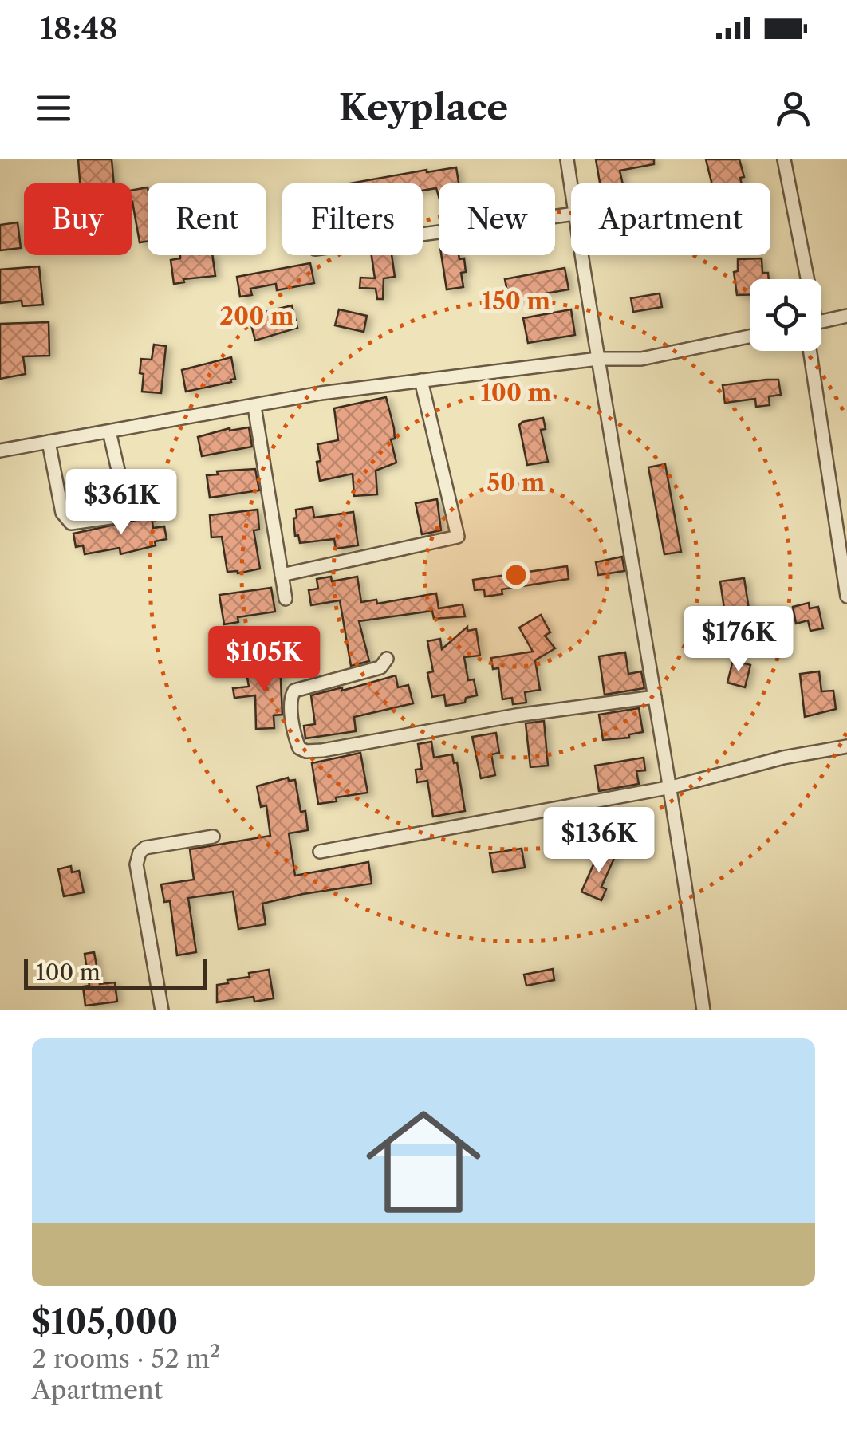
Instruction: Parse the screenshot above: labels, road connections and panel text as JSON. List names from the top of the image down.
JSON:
{
  "scale_bar": "100 m",
  "page": {
    "status": "18:48",
    "header": "Keyplace",
    "chip": [
      "Buy",
      "Rent",
      "Filters",
      "New",
      "Apartment"
    ],
    "price": [
      "$361K",
      "$176K",
      "$105K",
      "$136K"
    ],
    "scale": "100 m",
    "list": [
      {
        "name": "$105,000",
        "note": "2 rooms · 52 m² · Apartment"
      }
    ]
  },
  "rings": [
    "150 m",
    "200 m",
    "100 m",
    "50 m"
  ]
}
